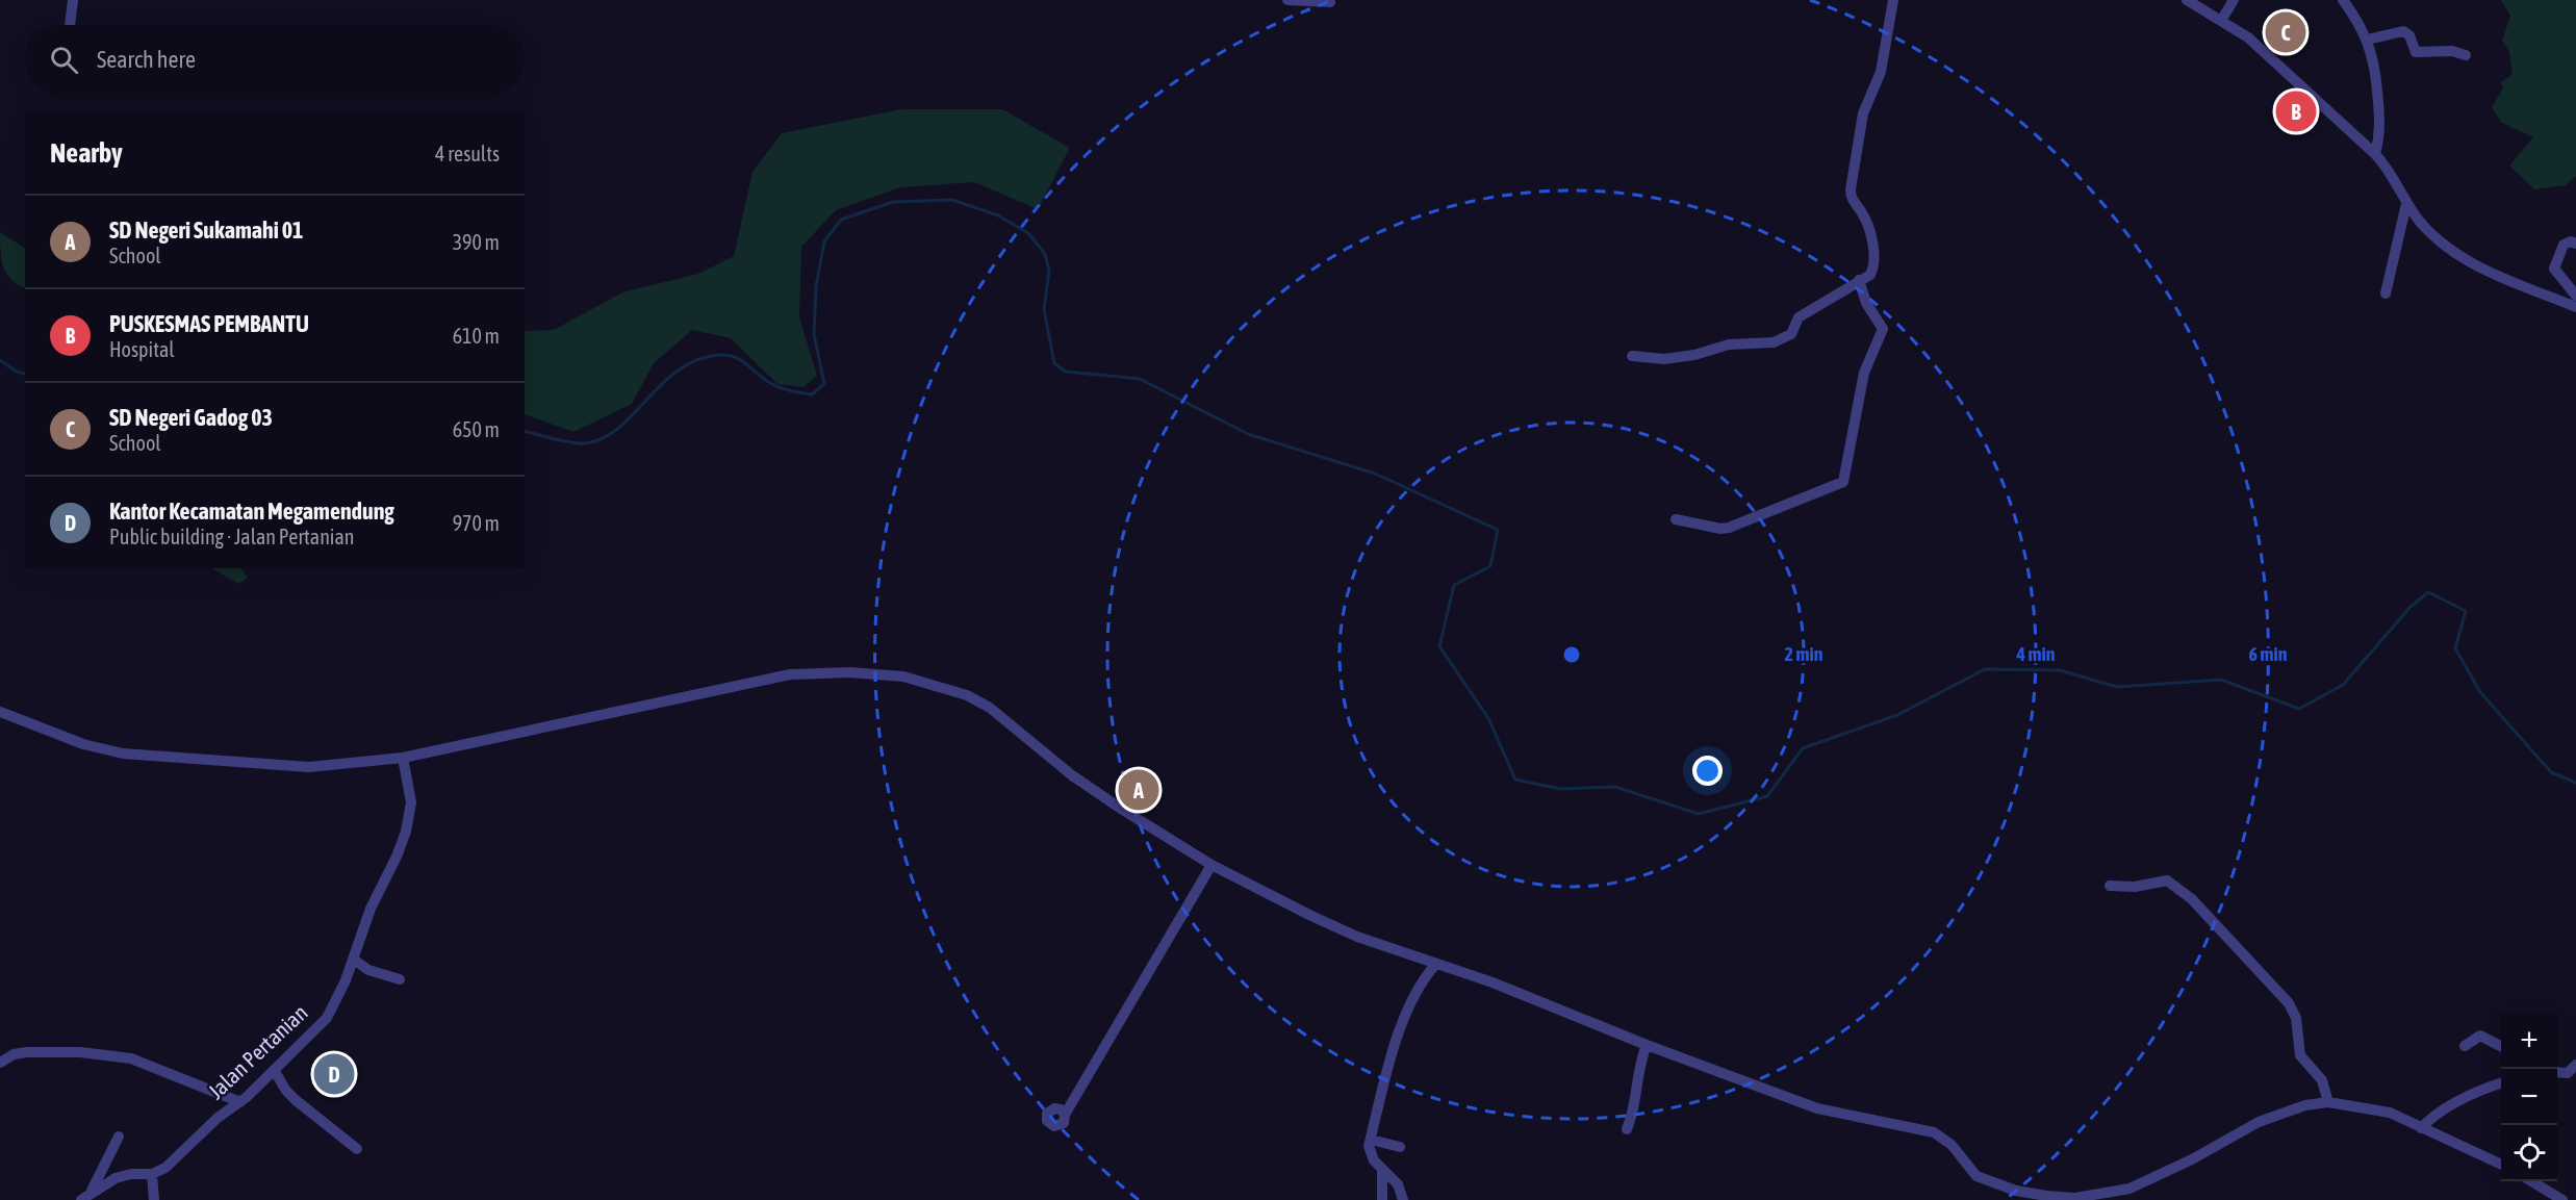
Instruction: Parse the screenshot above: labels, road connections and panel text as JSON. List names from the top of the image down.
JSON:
{
  "streets": {
    "street": ["Jalan Pertanian"]
  },
  "page": {
    "pins": [
      "C",
      "B",
      "A",
      "D"
    ],
    "search": "Search here",
    "heading": ["Nearby", "4 results"],
    "list": [
      {
        "mark": "A",
        "name": "SD Negeri Sukamahi 01",
        "note": "School",
        "value": "390 m"
      },
      {
        "mark": "B",
        "name": "PUSKESMAS PEMBANTU",
        "note": "Hospital",
        "value": "610 m"
      },
      {
        "mark": "C",
        "name": "SD Negeri Gadog 03",
        "note": "School",
        "value": "650 m"
      },
      {
        "mark": "D",
        "name": "Kantor Kecamatan Megamendung",
        "note": "Public building · Jalan Pertanian",
        "value": "970 m"
      }
    ],
    "map_buttons": ["+", "−"]
  },
  "rings": ["2 min", "4 min", "6 min"]
}
